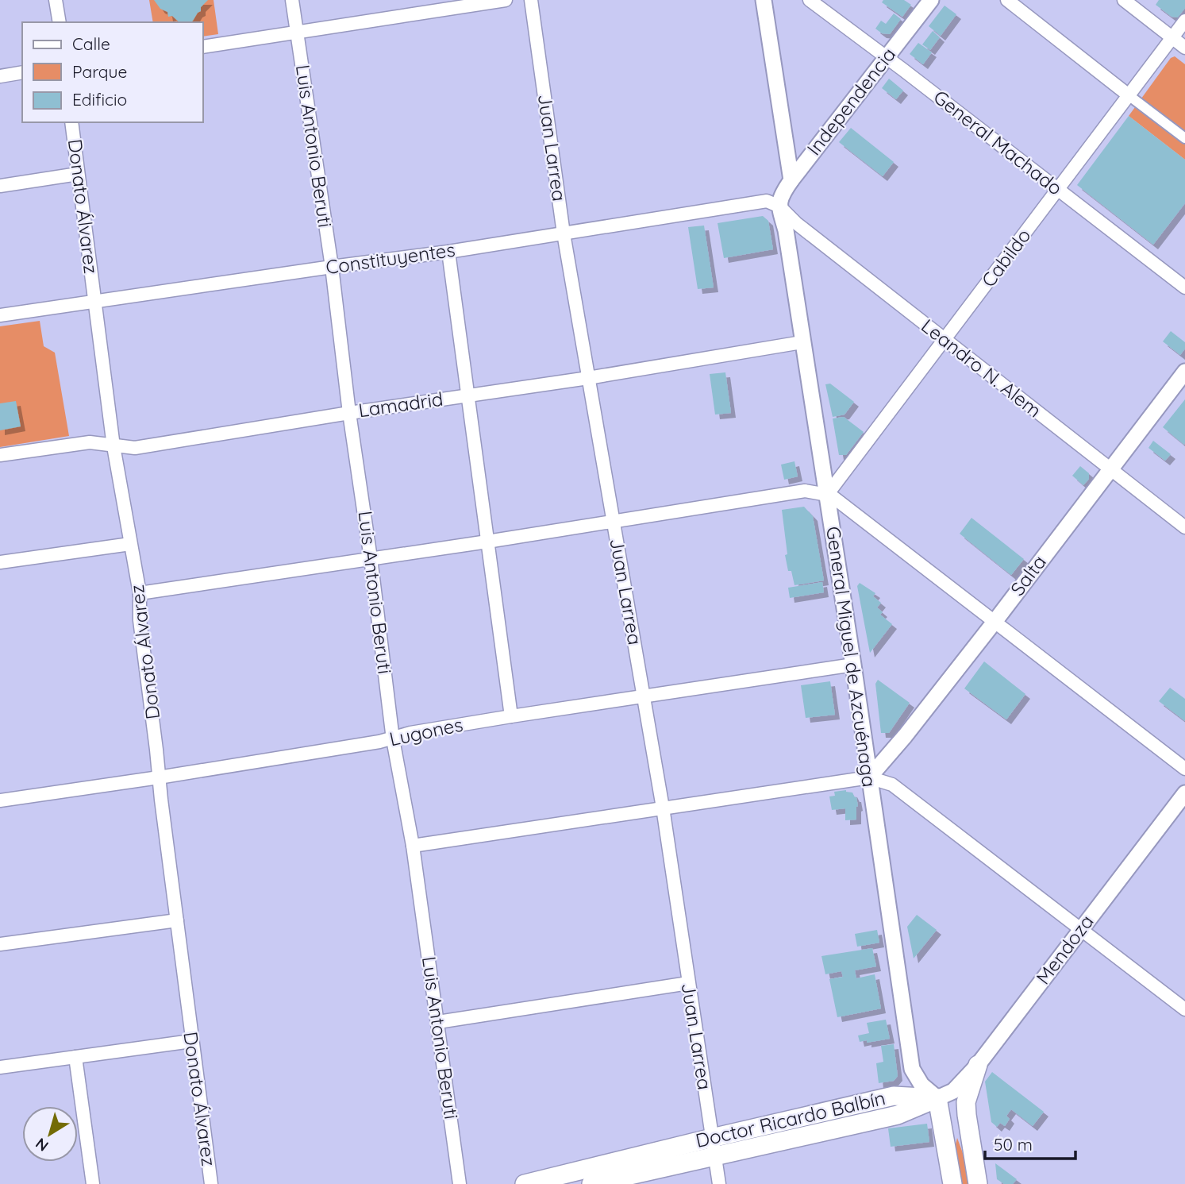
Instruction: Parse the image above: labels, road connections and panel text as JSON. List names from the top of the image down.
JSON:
{
  "streets": {
    "main road": ["Doctor Ricardo Balbín"],
    "street": [
      "Independencia",
      "General Machado",
      "Luis Antonio Beruti",
      "Juan Larrea",
      "Donato Álvarez",
      "Cabildo",
      "Constituyentes",
      "Leandro N. Alem",
      "Lamadrid",
      "Salta",
      "General Miguel de Azcuénaga",
      "Lugones",
      "Mendoza"
    ]
  },
  "crossings": [
    ["Independencia", "General Machado"],
    ["Independencia", "Constituyentes"],
    ["Independencia", "Leandro N. Alem"],
    ["Independencia", "General Miguel de Azcuénaga"],
    ["General Machado", "Cabildo"],
    ["Luis Antonio Beruti", "Constituyentes"],
    ["Luis Antonio Beruti", "Lamadrid"],
    ["Luis Antonio Beruti", "Lugones"],
    ["Juan Larrea", "Constituyentes"],
    ["Juan Larrea", "Lamadrid"],
    ["Juan Larrea", "Lugones"],
    ["Juan Larrea", "Doctor Ricardo Balbín"],
    ["Donato Álvarez", "Constituyentes"],
    ["Donato Álvarez", "Lamadrid"],
    ["Donato Álvarez", "Lugones"],
    ["Cabildo", "Leandro N. Alem"],
    ["Cabildo", "General Miguel de Azcuénaga"],
    ["Constituyentes", "Leandro N. Alem"],
    ["Constituyentes", "General Miguel de Azcuénaga"],
    ["Leandro N. Alem", "Salta"],
    ["Leandro N. Alem", "General Miguel de Azcuénaga"],
    ["Lamadrid", "General Miguel de Azcuénaga"],
    ["Salta", "General Miguel de Azcuénaga"],
    ["General Miguel de Azcuénaga", "Lugones"],
    ["General Miguel de Azcuénaga", "Mendoza"],
    ["General Miguel de Azcuénaga", "Doctor Ricardo Balbín"],
    ["Mendoza", "Doctor Ricardo Balbín"]
  ],
  "legend": ["Calle", "Parque", "Edificio"],
  "scale_bar": "50 m",
  "north": "bottom left"
}
